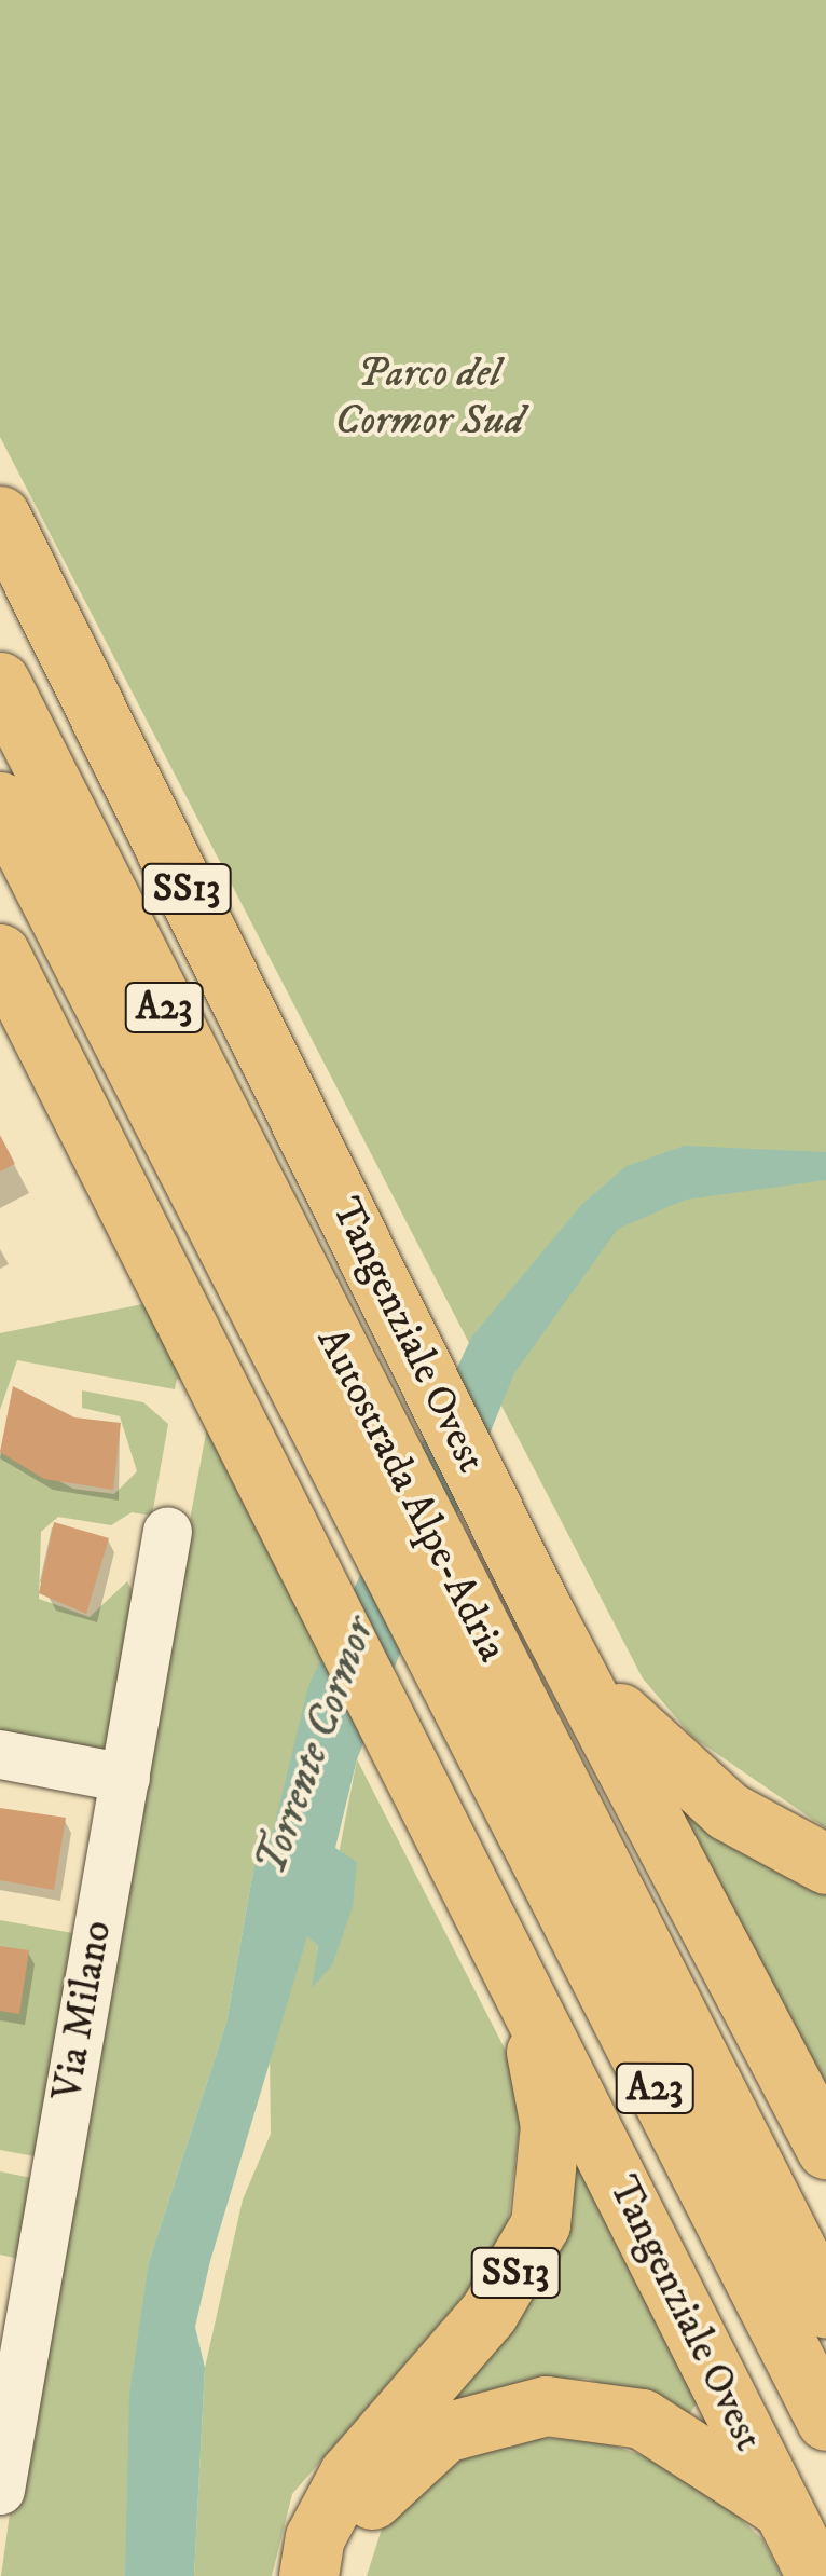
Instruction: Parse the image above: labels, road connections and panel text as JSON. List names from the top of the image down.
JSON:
{
  "streets": {
    "highway": [
      "SS13",
      "A23",
      "Tangenziale Ovest",
      "Autostrada Alpe-Adria"
    ],
    "street": ["Via Milano"]
  },
  "crossings": [
    ["SS13", "Tangenziale Ovest"]
  ],
  "water": ["Torrente Cormor"],
  "parks": ["Parco del Cormor Sud"]
}
